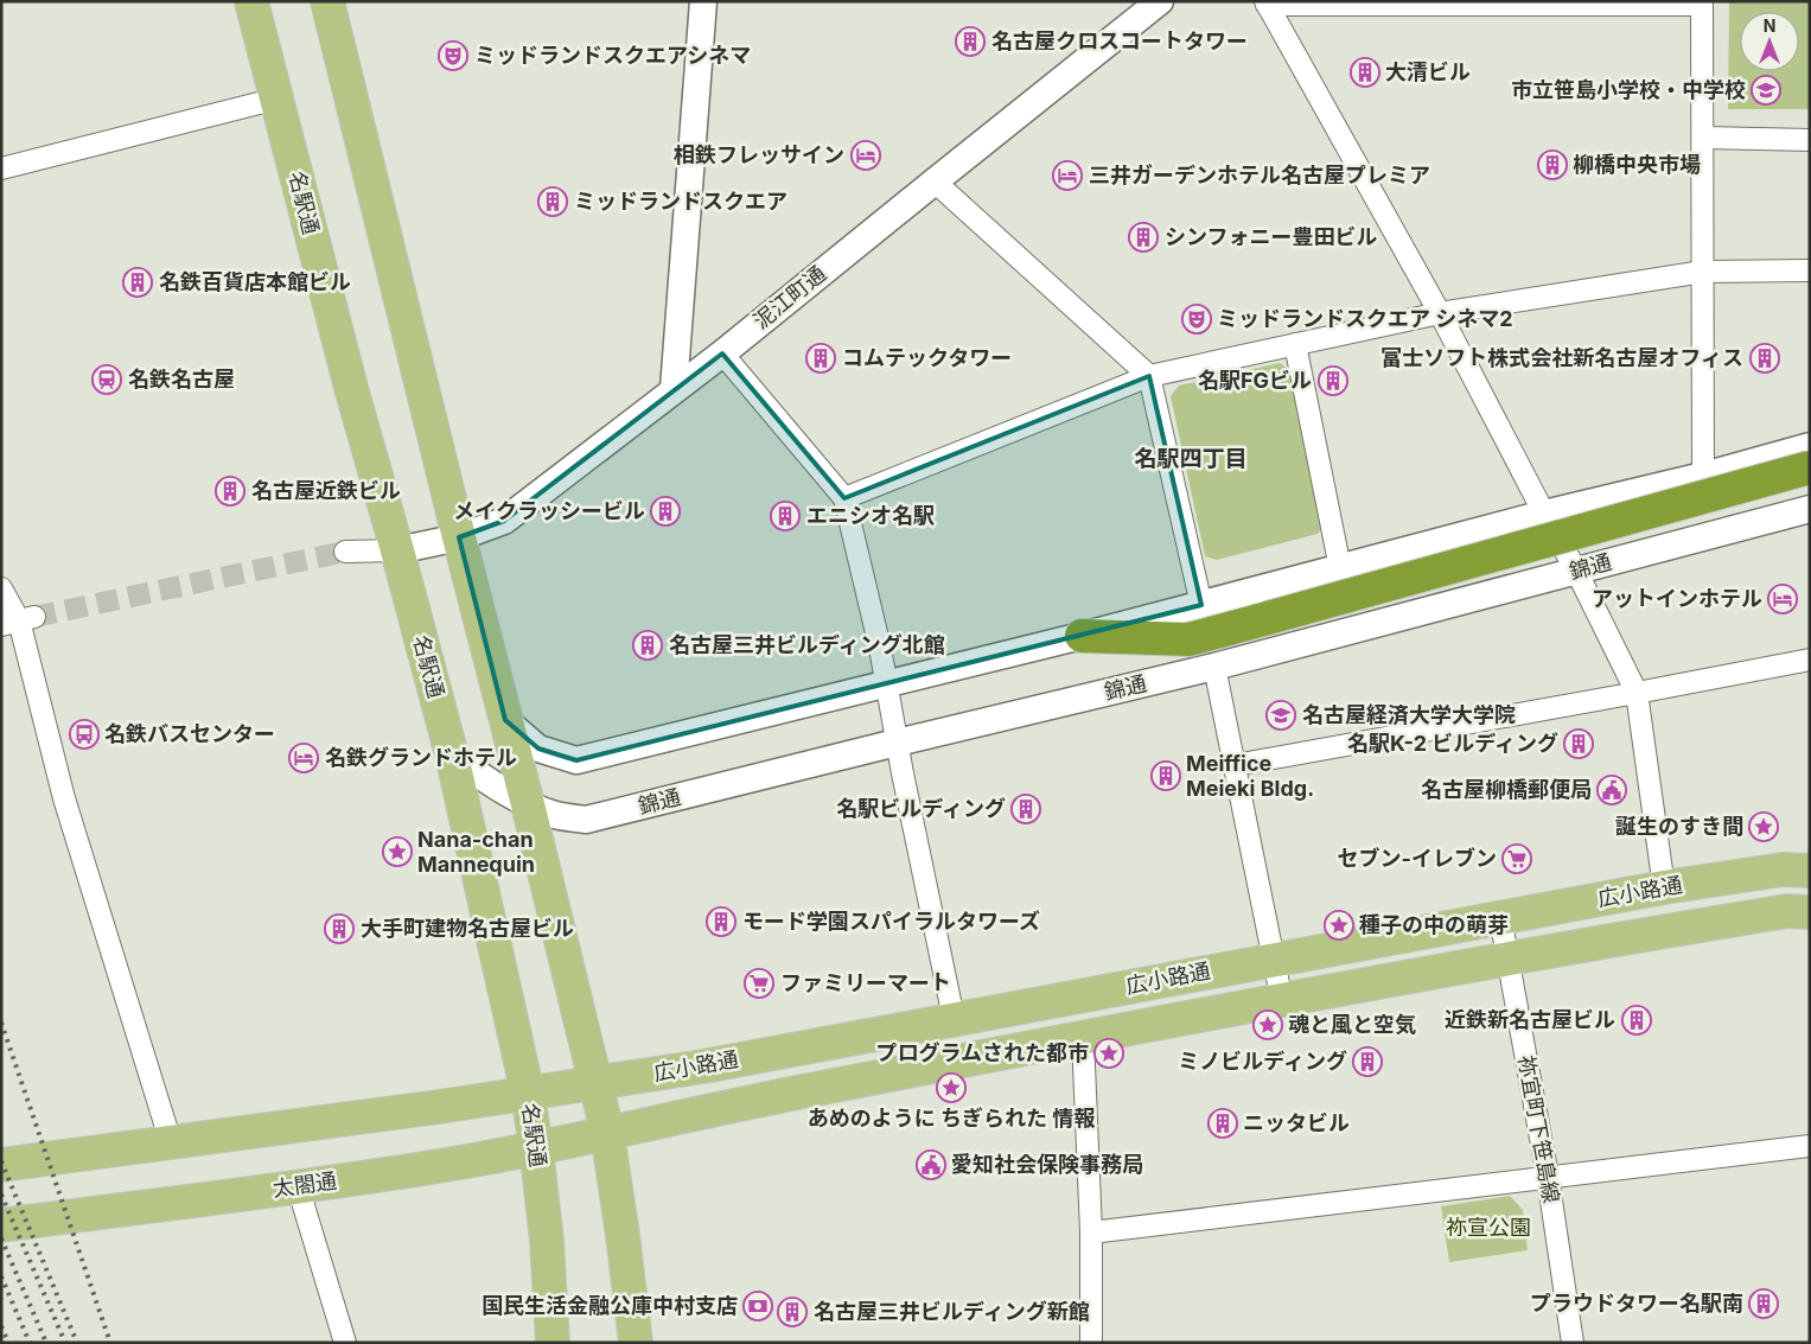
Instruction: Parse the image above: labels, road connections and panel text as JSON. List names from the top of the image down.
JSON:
{
  "streets": {
    "main road": ["名駅通", "広小路通", "太閤通"],
    "street": ["泥江町通", "錦通", "祢宜町下笹島線"]
  },
  "crossings": [
    ["名駅通", "泥江町通"],
    ["名駅通", "錦通"],
    ["名駅通", "広小路通"],
    ["名駅通", "太閤通"],
    ["広小路通", "祢宜町下笹島線"],
    ["広小路通", "太閤通"]
  ],
  "districts": ["名駅四丁目"],
  "parks": ["祢宣公園"],
  "places": {
    "building": [
      "名古屋クロスコートタワー",
      "大清ビル",
      "柳橋中央市場",
      "ミッドランドスクエア",
      "シンフォニー豊田ビル",
      "名鉄百貨店本館ビル",
      "コムテックタワー",
      "富士ソフト株式会社新名古屋オフィス",
      "名駅FGビル",
      "名古屋近鉄ビル",
      "メイクラッシービル",
      "エニシオ名駅",
      "名古屋三井ビルディング北館",
      "名駅K-2 ビルディング",
      "Meiffice Meieki Bldg.",
      "名駅ビルディング",
      "モード学園スパイラルタワーズ",
      "大手町建物名古屋ビル",
      "近鉄新名古屋ビル",
      "ミノビルディング",
      "ニッタビル",
      "プラウドタワー名駅南",
      "名古屋三井ビルディング新館"
    ],
    "theatre": ["ミッドランドスクエアシネマ", "ミッドランドスクエア シネマ2"],
    "school or university": ["市立笹島小学校・中学校", "名古屋経済大学大学院"],
    "hotel": [
      "相鉄フレッサイン",
      "三井ガーデンホテル名古屋プレミア",
      "アットインホテル",
      "名鉄グランドホテル"
    ],
    "station": ["名鉄名古屋"],
    "bus stop": ["名鉄バスセンター"],
    "public building": ["名古屋柳橋郵便局", "愛知社会保険事務局"],
    "place": [
      "誕生のすき間",
      "Nana-chan Mannequin",
      "種子の中の萌芽",
      "魂と風と空気",
      "プログラムされた都市",
      "あめのように ちぎられた 情報"
    ],
    "supermarket": ["セブン-イレブン", "ファミリーマート"],
    "bank": ["国民生活金融公庫中村支店"]
  },
  "north": "top"
}
